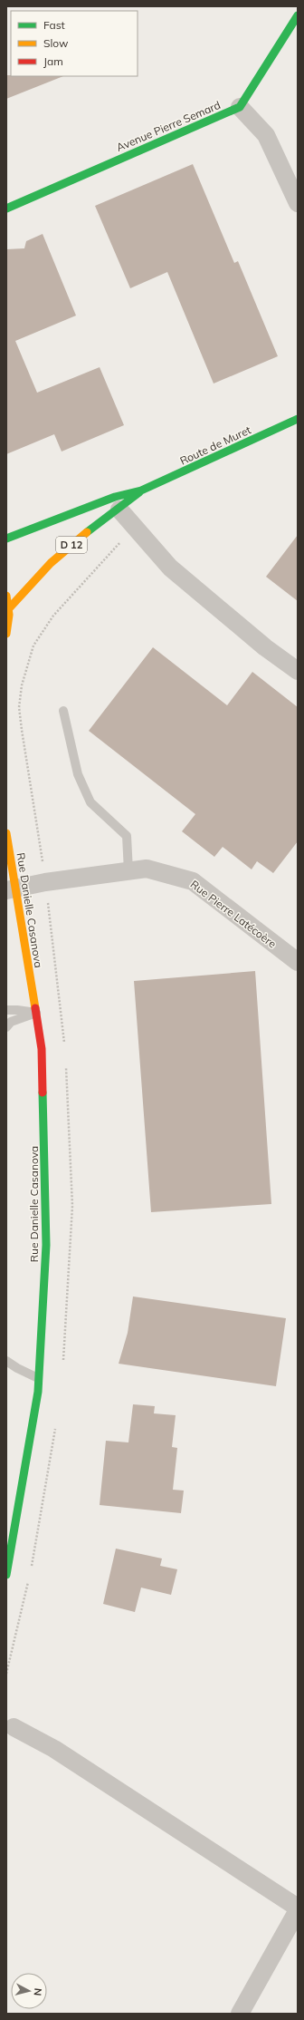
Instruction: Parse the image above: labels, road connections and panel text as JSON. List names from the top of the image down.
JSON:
{
  "streets": {
    "street": [
      "Avenue Pierre Semard",
      "Route de Muret",
      "D 12",
      "Rue Danielle Casanova",
      "Rue Pierre Latécoère"
    ]
  },
  "crossings": [
    ["Rue Danielle Casanova", "Rue Pierre Latécoère"]
  ],
  "legend": ["Fast", "Slow", "Jam"],
  "north": "right"
}
